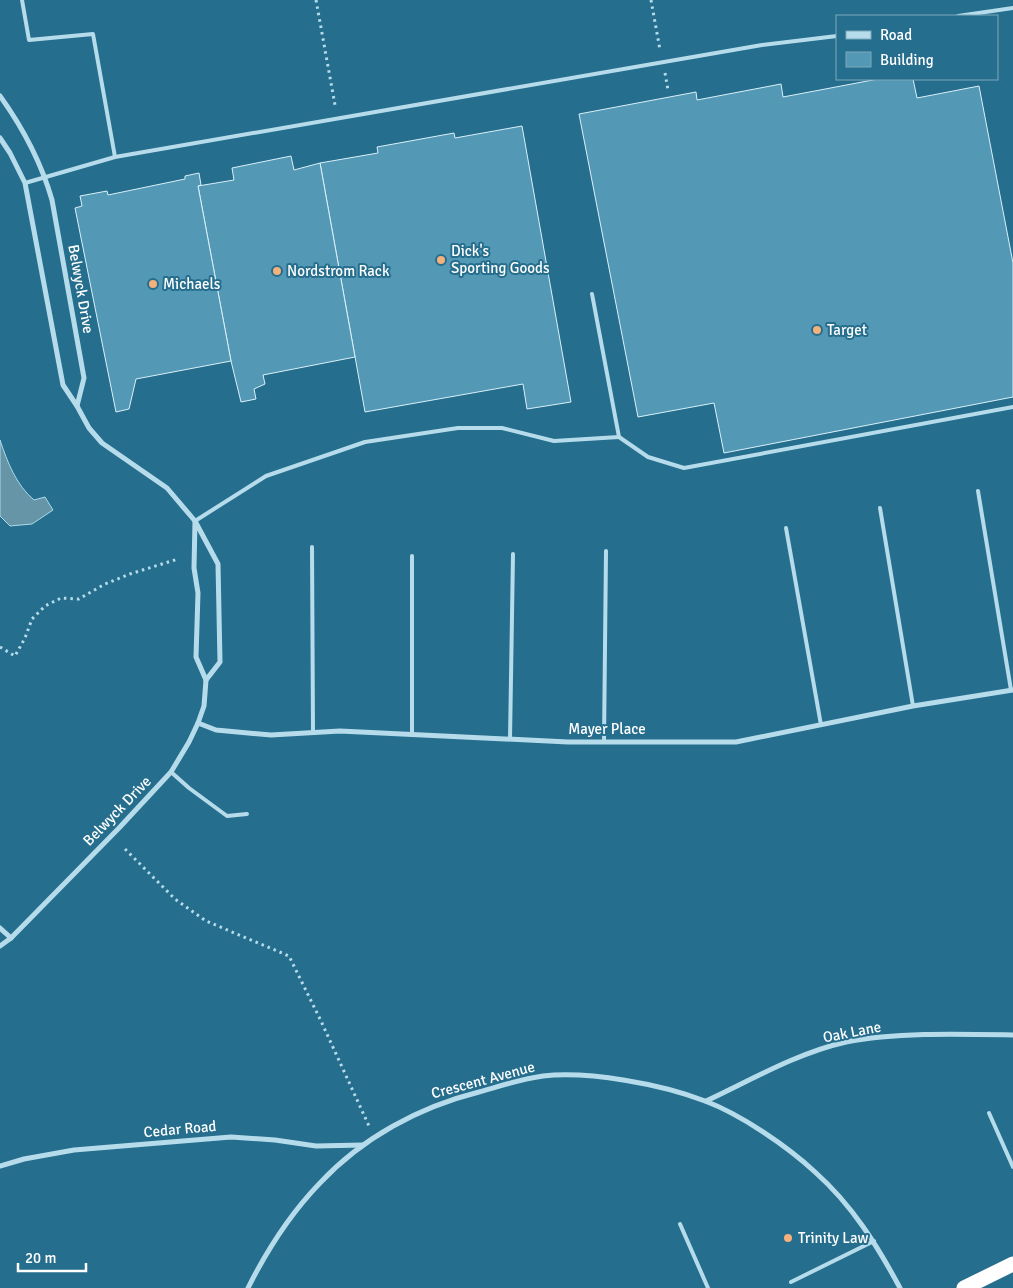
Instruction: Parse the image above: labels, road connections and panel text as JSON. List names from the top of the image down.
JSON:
{
  "streets": {
    "street": [
      "Belwyck Drive",
      "Mayer Place",
      "Oak Lane",
      "Crescent Avenue",
      "Cedar Road"
    ]
  },
  "crossings": [
    ["Belwyck Drive", "Mayer Place"],
    ["Oak Lane", "Crescent Avenue"],
    ["Crescent Avenue", "Cedar Road"]
  ],
  "places": [
    "Dick's Sporting Goods",
    "Nordstrom Rack",
    "Michaels",
    "Target",
    "Trinity Law"
  ],
  "legend": ["Road", "Building"],
  "scale_bar": "20 m"
}
